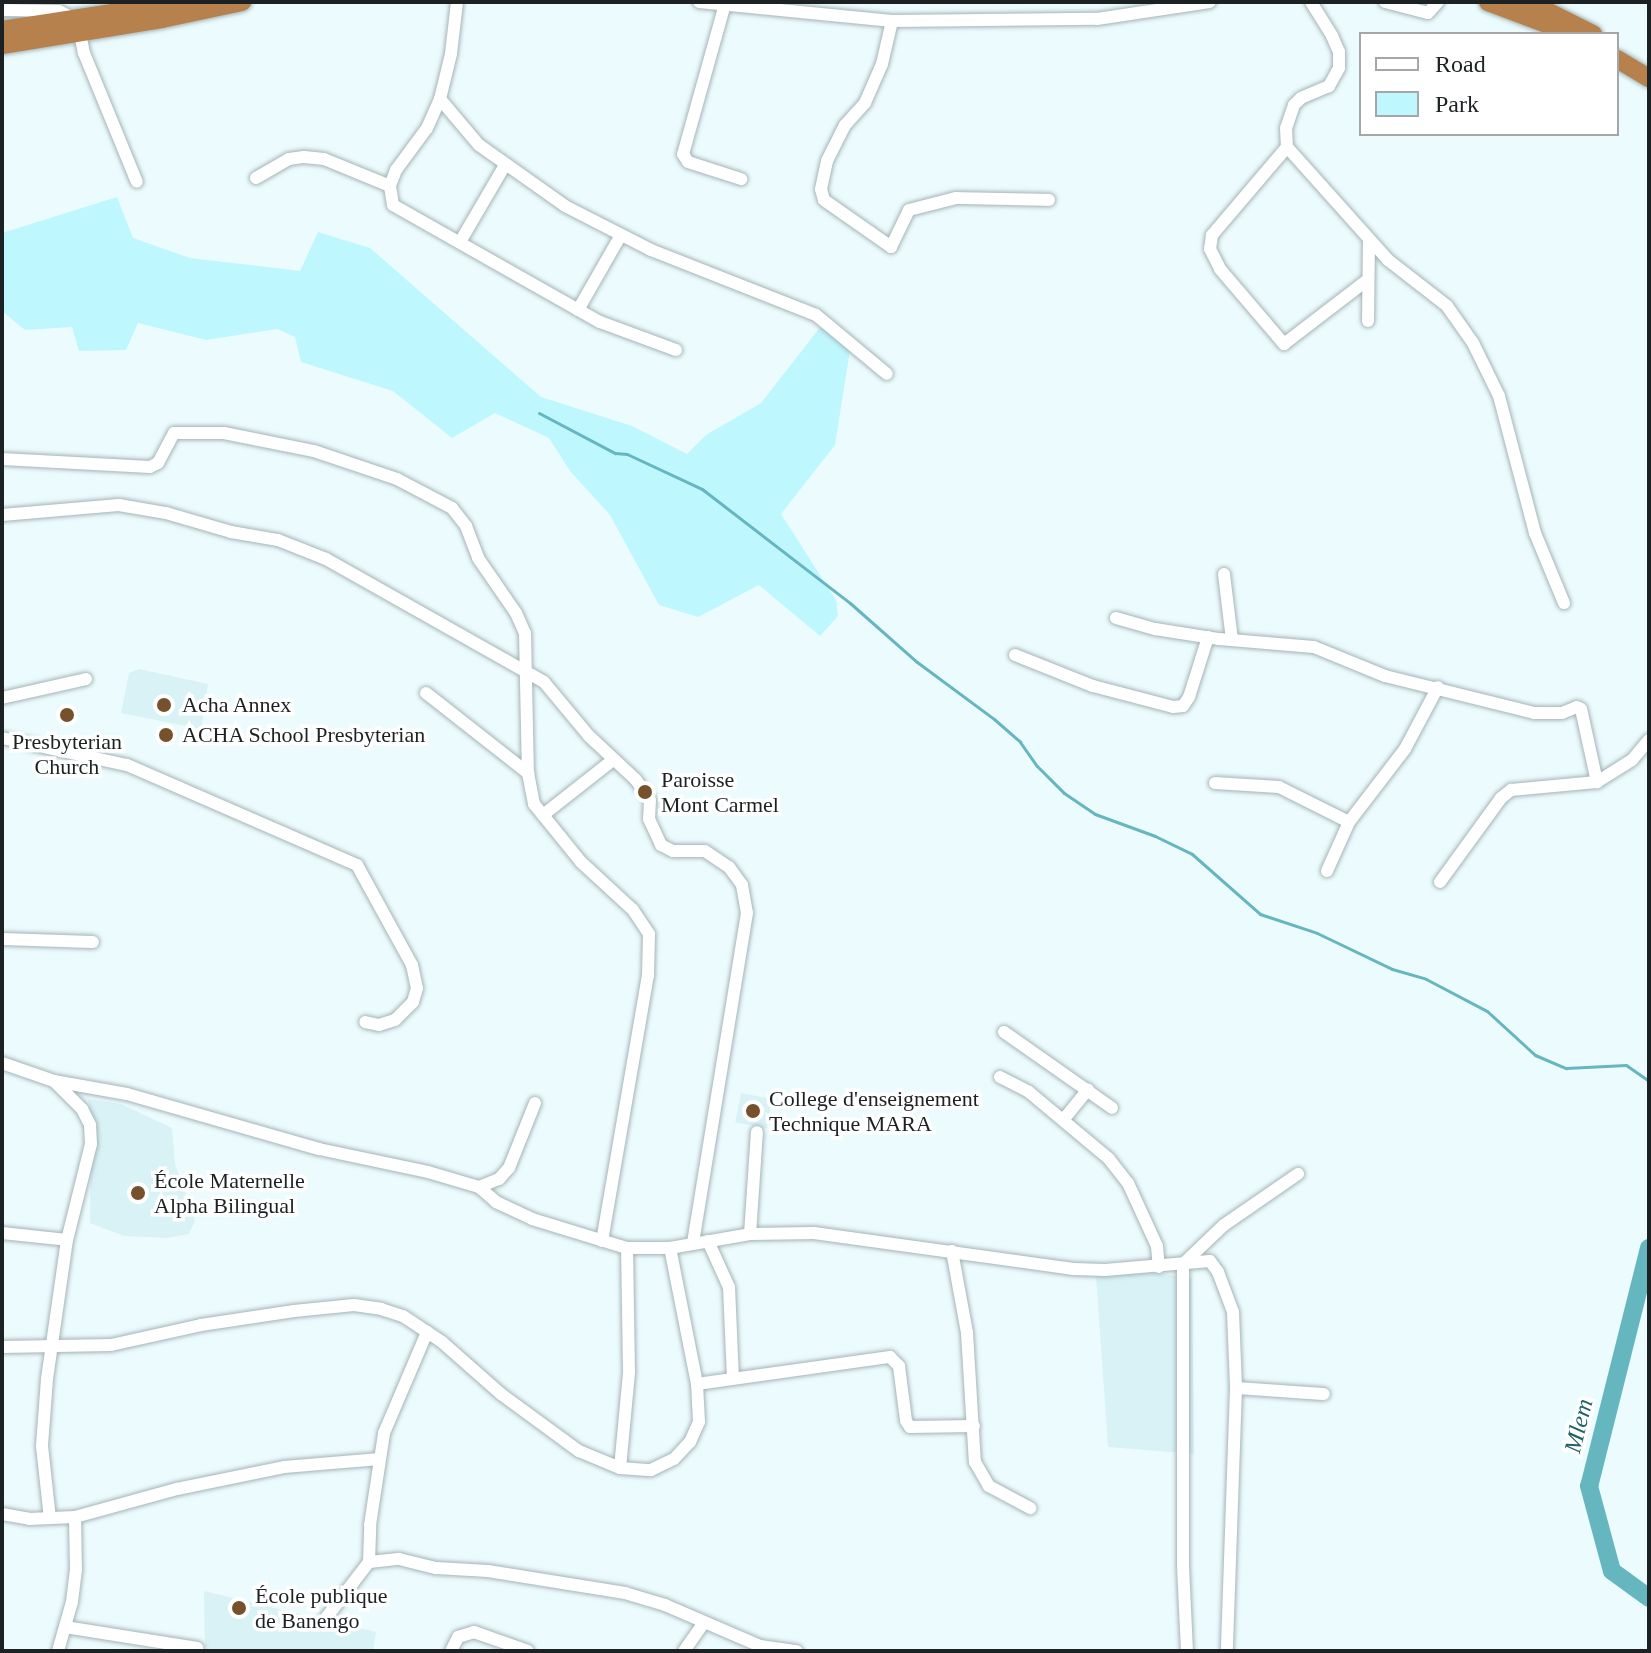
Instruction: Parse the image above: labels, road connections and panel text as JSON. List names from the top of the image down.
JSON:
{
  "water": ["Mlem"],
  "places": [
    "Acha Annex",
    "Presbyterian Church",
    "ACHA School Presbyterian",
    "Paroisse Mont Carmel",
    "College d'enseignement Technique MARA",
    "École Maternelle Alpha Bilingual",
    "École publique de Banengo"
  ],
  "legend": ["Road", "Park"]
}
